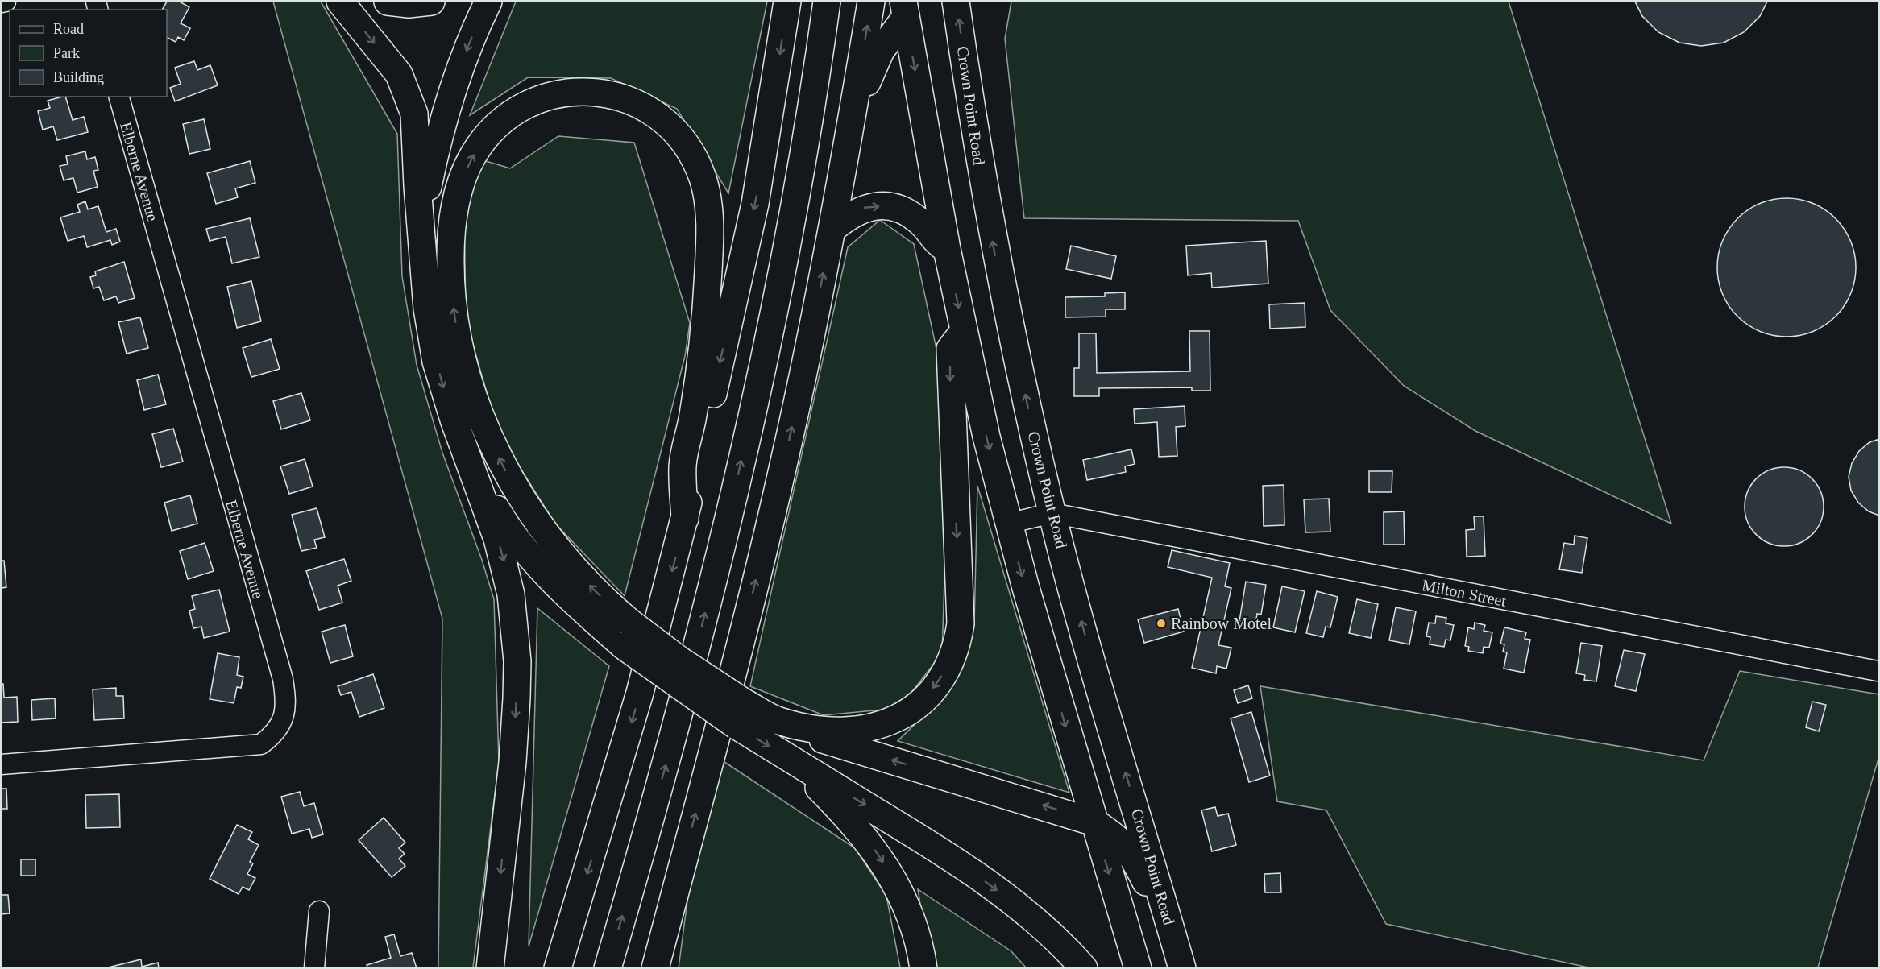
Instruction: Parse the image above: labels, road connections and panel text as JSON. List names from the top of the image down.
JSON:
{
  "streets": {
    "highway": ["Crown Point Road"],
    "street": ["Elberne Avenue", "Milton Street"]
  },
  "crossings": [
    ["Crown Point Road", "Milton Street"]
  ],
  "places": ["Rainbow Motel"],
  "legend": ["Road", "Park", "Building"]
}
